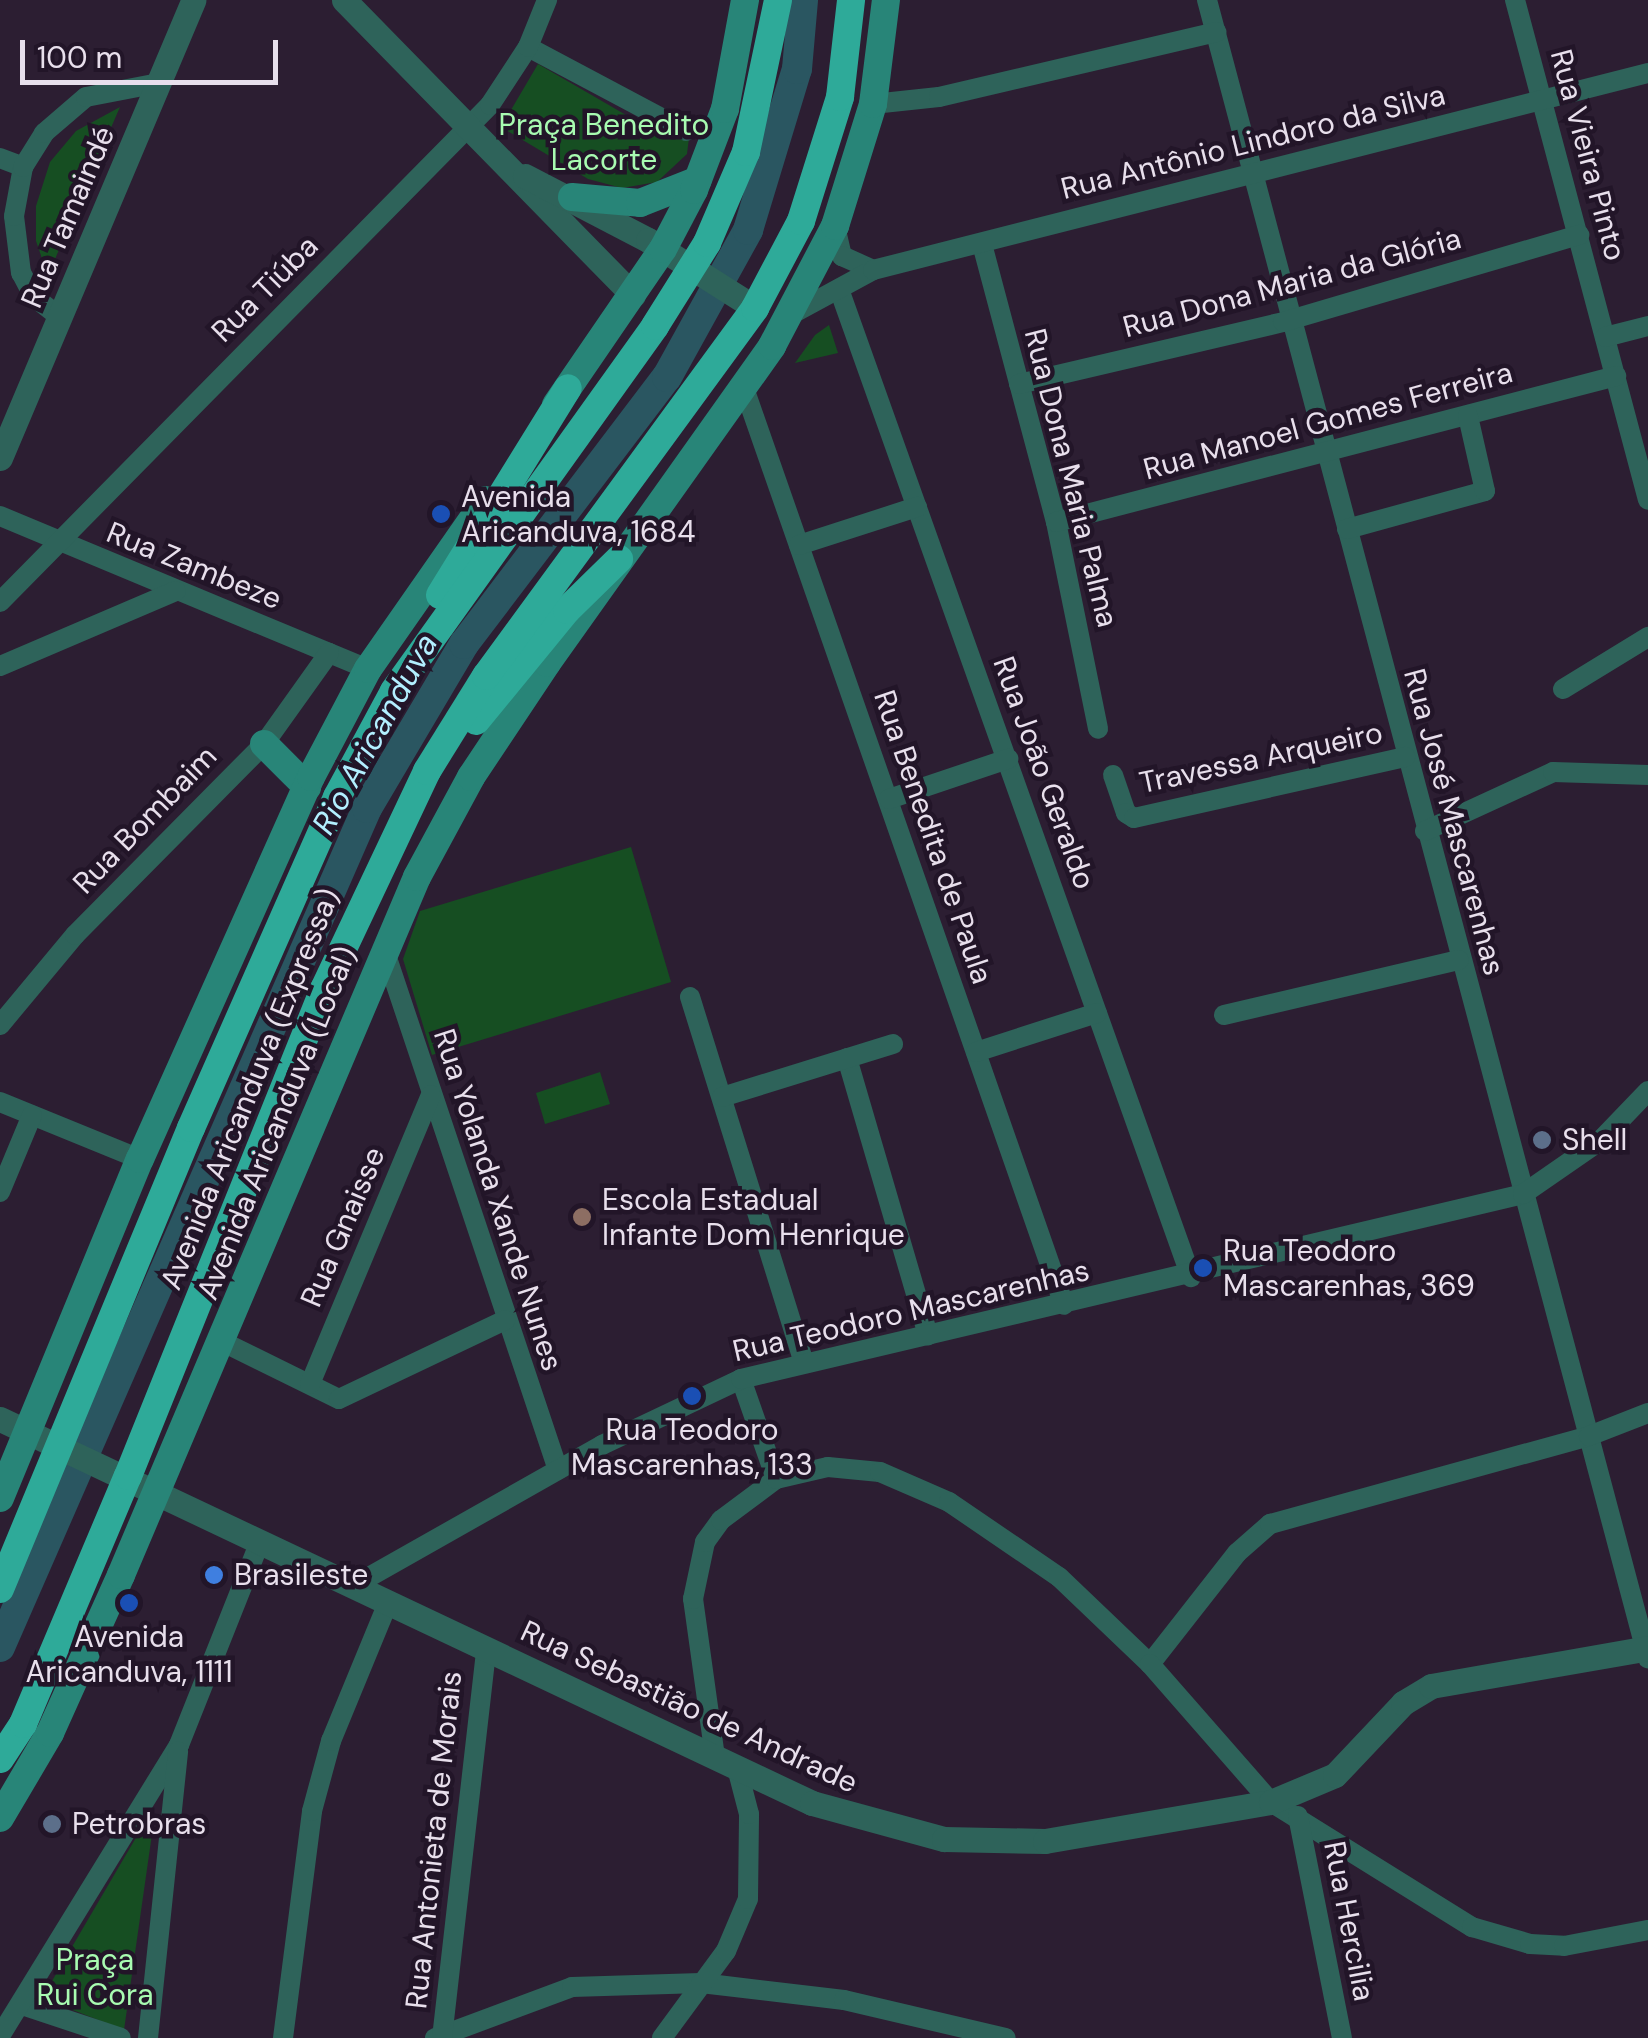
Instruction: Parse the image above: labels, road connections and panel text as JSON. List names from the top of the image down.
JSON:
{
  "streets": {
    "highway": ["Avenida Aricanduva (Expressa)"],
    "main road": ["Avenida Aricanduva (Local)"],
    "street": [
      "Rua Antônio Lindoro da Silva",
      "Rua Vieira Pinto",
      "Rua Tamaindé",
      "Rua Dona Maria da Glória",
      "Rua Tiúba",
      "Rua Manoel Gomes Ferreira",
      "Rua Dona Maria Palma",
      "Rua Zambeze",
      "Travessa Arqueiro",
      "Rua João Geraldo",
      "Rua Bombaim",
      "Rua José Mascarenhas",
      "Rua Benedita de Paula",
      "Rua Yolanda Xande Nunes",
      "Rua Gnaisse",
      "Rua Teodoro Mascarenhas",
      "Rua Sebastião de Andrade",
      "Rua Antonieta de Morais",
      "Rua Hercilia"
    ]
  },
  "crossings": [
    ["Rua Antônio Lindoro da Silva", "Rua Vieira Pinto"],
    ["Rua Antônio Lindoro da Silva", "Rua Dona Maria Palma"],
    ["Rua Antônio Lindoro da Silva", "Rua João Geraldo"],
    ["Rua Antônio Lindoro da Silva", "Rua José Mascarenhas"],
    ["Rua Antônio Lindoro da Silva", "Avenida Aricanduva (Local)"],
    ["Rua Vieira Pinto", "Rua Dona Maria da Glória"],
    ["Rua Vieira Pinto", "Rua Manoel Gomes Ferreira"],
    ["Rua Dona Maria da Glória", "Rua Dona Maria Palma"],
    ["Rua Dona Maria da Glória", "Rua José Mascarenhas"],
    ["Rua Tiúba", "Rua Zambeze"],
    ["Rua Manoel Gomes Ferreira", "Rua Dona Maria Palma"],
    ["Rua Manoel Gomes Ferreira", "Rua José Mascarenhas"],
    ["Rua Zambeze", "Rua Bombaim"],
    ["Travessa Arqueiro", "Rua José Mascarenhas"],
    ["Rua João Geraldo", "Rua Teodoro Mascarenhas"],
    ["Rua José Mascarenhas", "Rua Teodoro Mascarenhas"],
    ["Rua José Mascarenhas", "Rua Sebastião de Andrade"],
    ["Rua Benedita de Paula", "Avenida Aricanduva (Local)"],
    ["Rua Benedita de Paula", "Rua Teodoro Mascarenhas"],
    ["Avenida Aricanduva (Expressa)", "Rua Sebastião de Andrade"],
    ["Avenida Aricanduva (Local)", "Rua Yolanda Xande Nunes"],
    ["Avenida Aricanduva (Local)", "Rua Sebastião de Andrade"],
    ["Rua Yolanda Xande Nunes", "Rua Gnaisse"],
    ["Rua Yolanda Xande Nunes", "Rua Teodoro Mascarenhas"],
    ["Rua Teodoro Mascarenhas", "Rua Sebastião de Andrade"],
    ["Rua Sebastião de Andrade", "Rua Antonieta de Morais"]
  ],
  "water": ["Rio Aricanduva"],
  "parks": ["Praça Benedito Lacorte", "Praça Rui Cora"],
  "places": [
    "Avenida Aricanduva, 1684",
    "Shell",
    "Escola Estadual Infante Dom Henrique",
    "Rua Teodoro Mascarenhas, 369",
    "Rua Teodoro Mascarenhas, 133",
    "Brasileste",
    "Avenida Aricanduva, 1111",
    "Petrobras"
  ],
  "scale_bar": "100 m"
}
